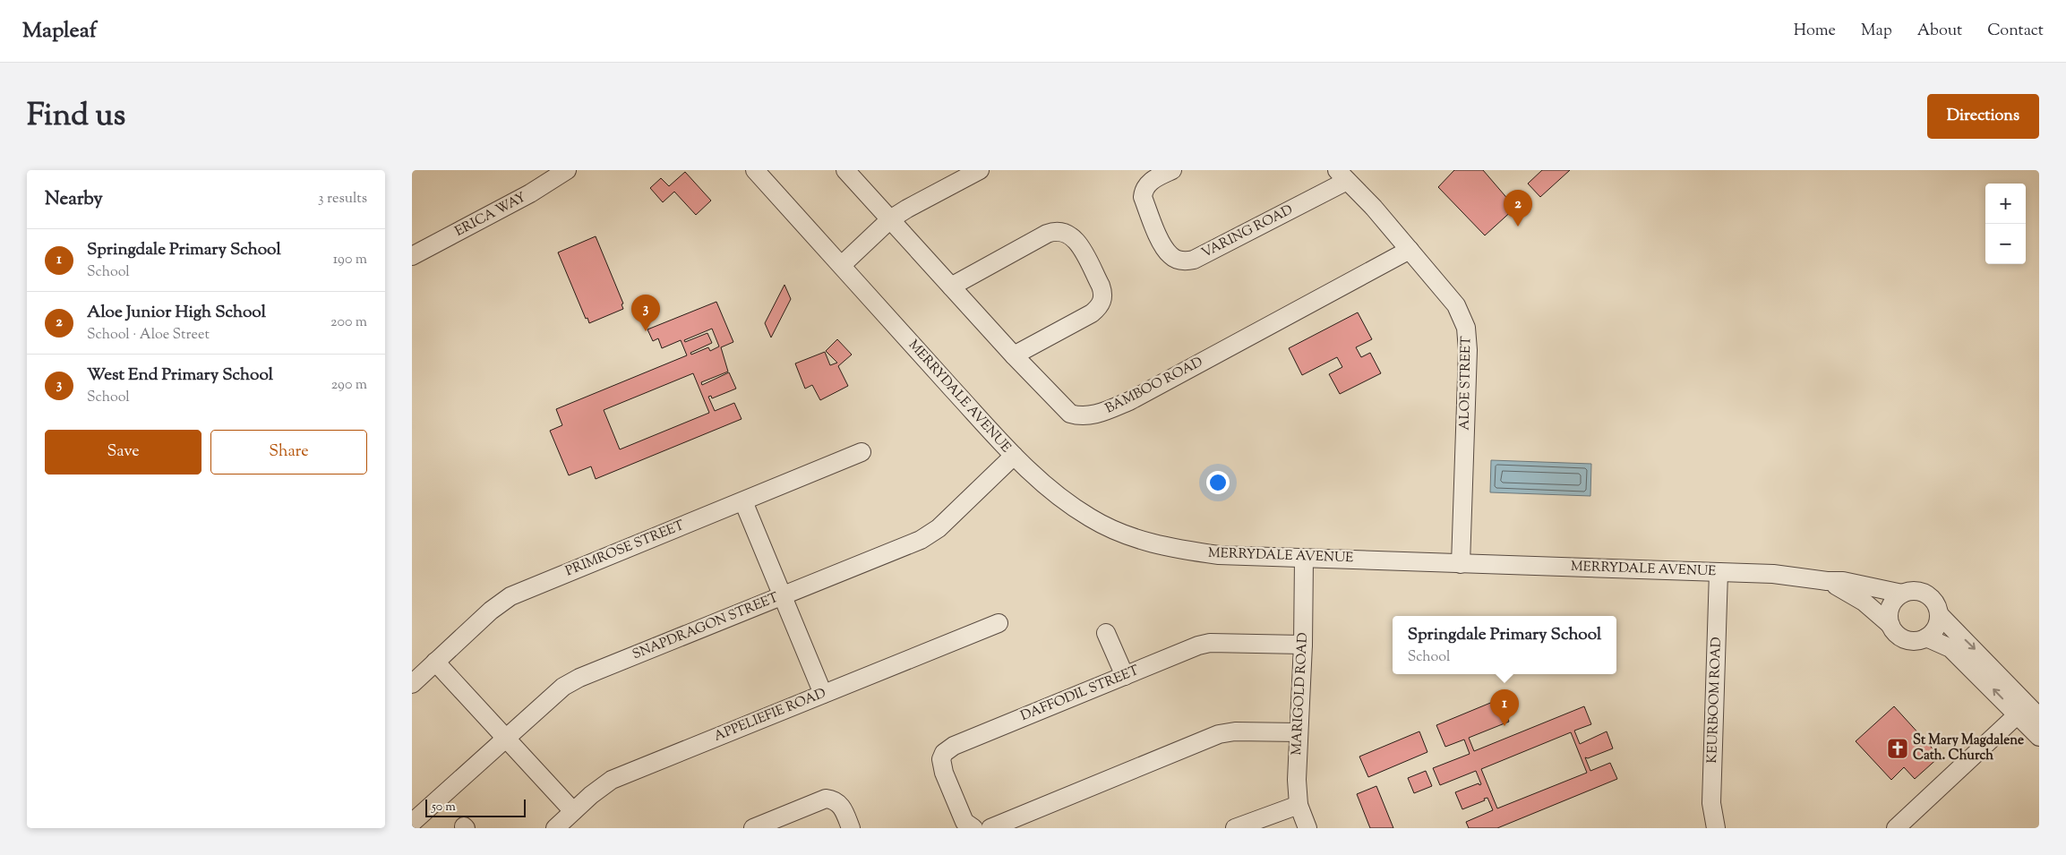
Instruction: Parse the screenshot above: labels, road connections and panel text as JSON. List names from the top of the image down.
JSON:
{
  "streets": {
    "street": [
      "ERICA WAY",
      "VARING ROAD",
      "ALOE STREET",
      "BAMBOO ROAD",
      "MERRYDALE AVENUE",
      "PRIMROSE STREET",
      "SNAPDRAGON STREET",
      "DAFFODIL STREET",
      "MARIGOLD ROAD",
      "KEURBOOM ROAD",
      "APPELIEFIE ROAD"
    ]
  },
  "crossings": [
    ["VARING ROAD", "ALOE STREET"],
    ["ALOE STREET", "BAMBOO ROAD"],
    ["ALOE STREET", "MERRYDALE AVENUE"],
    ["MERRYDALE AVENUE", "SNAPDRAGON STREET"],
    ["MERRYDALE AVENUE", "MARIGOLD ROAD"],
    ["MERRYDALE AVENUE", "KEURBOOM ROAD"],
    ["DAFFODIL STREET", "MARIGOLD ROAD"]
  ],
  "places": {
    "church": ["St Mary Magdalene Cath. Church"]
  },
  "scale_bar": "50 m",
  "page": {
    "header": "Mapleaf",
    "nav": [
      "Home",
      "Map",
      "About",
      "Contact"
    ],
    "title": "Find us",
    "buttons": [
      "Directions",
      ["Save", "Share"]
    ],
    "heading": ["Nearby", "3 results"],
    "map_buttons": ["+", "−"],
    "pins": ["2", "3", "1"],
    "list": [
      {
        "mark": "1",
        "name": "Springdale Primary School",
        "note": "School",
        "value": "190 m"
      },
      {
        "mark": "2",
        "name": "Aloe Junior High School",
        "note": "School · Aloe Street",
        "value": "200 m"
      },
      {
        "mark": "3",
        "name": "West End Primary School",
        "note": "School",
        "value": "290 m"
      }
    ],
    "popup": ["Springdale Primary School", "School"],
    "scale": "50 m"
  }
}
